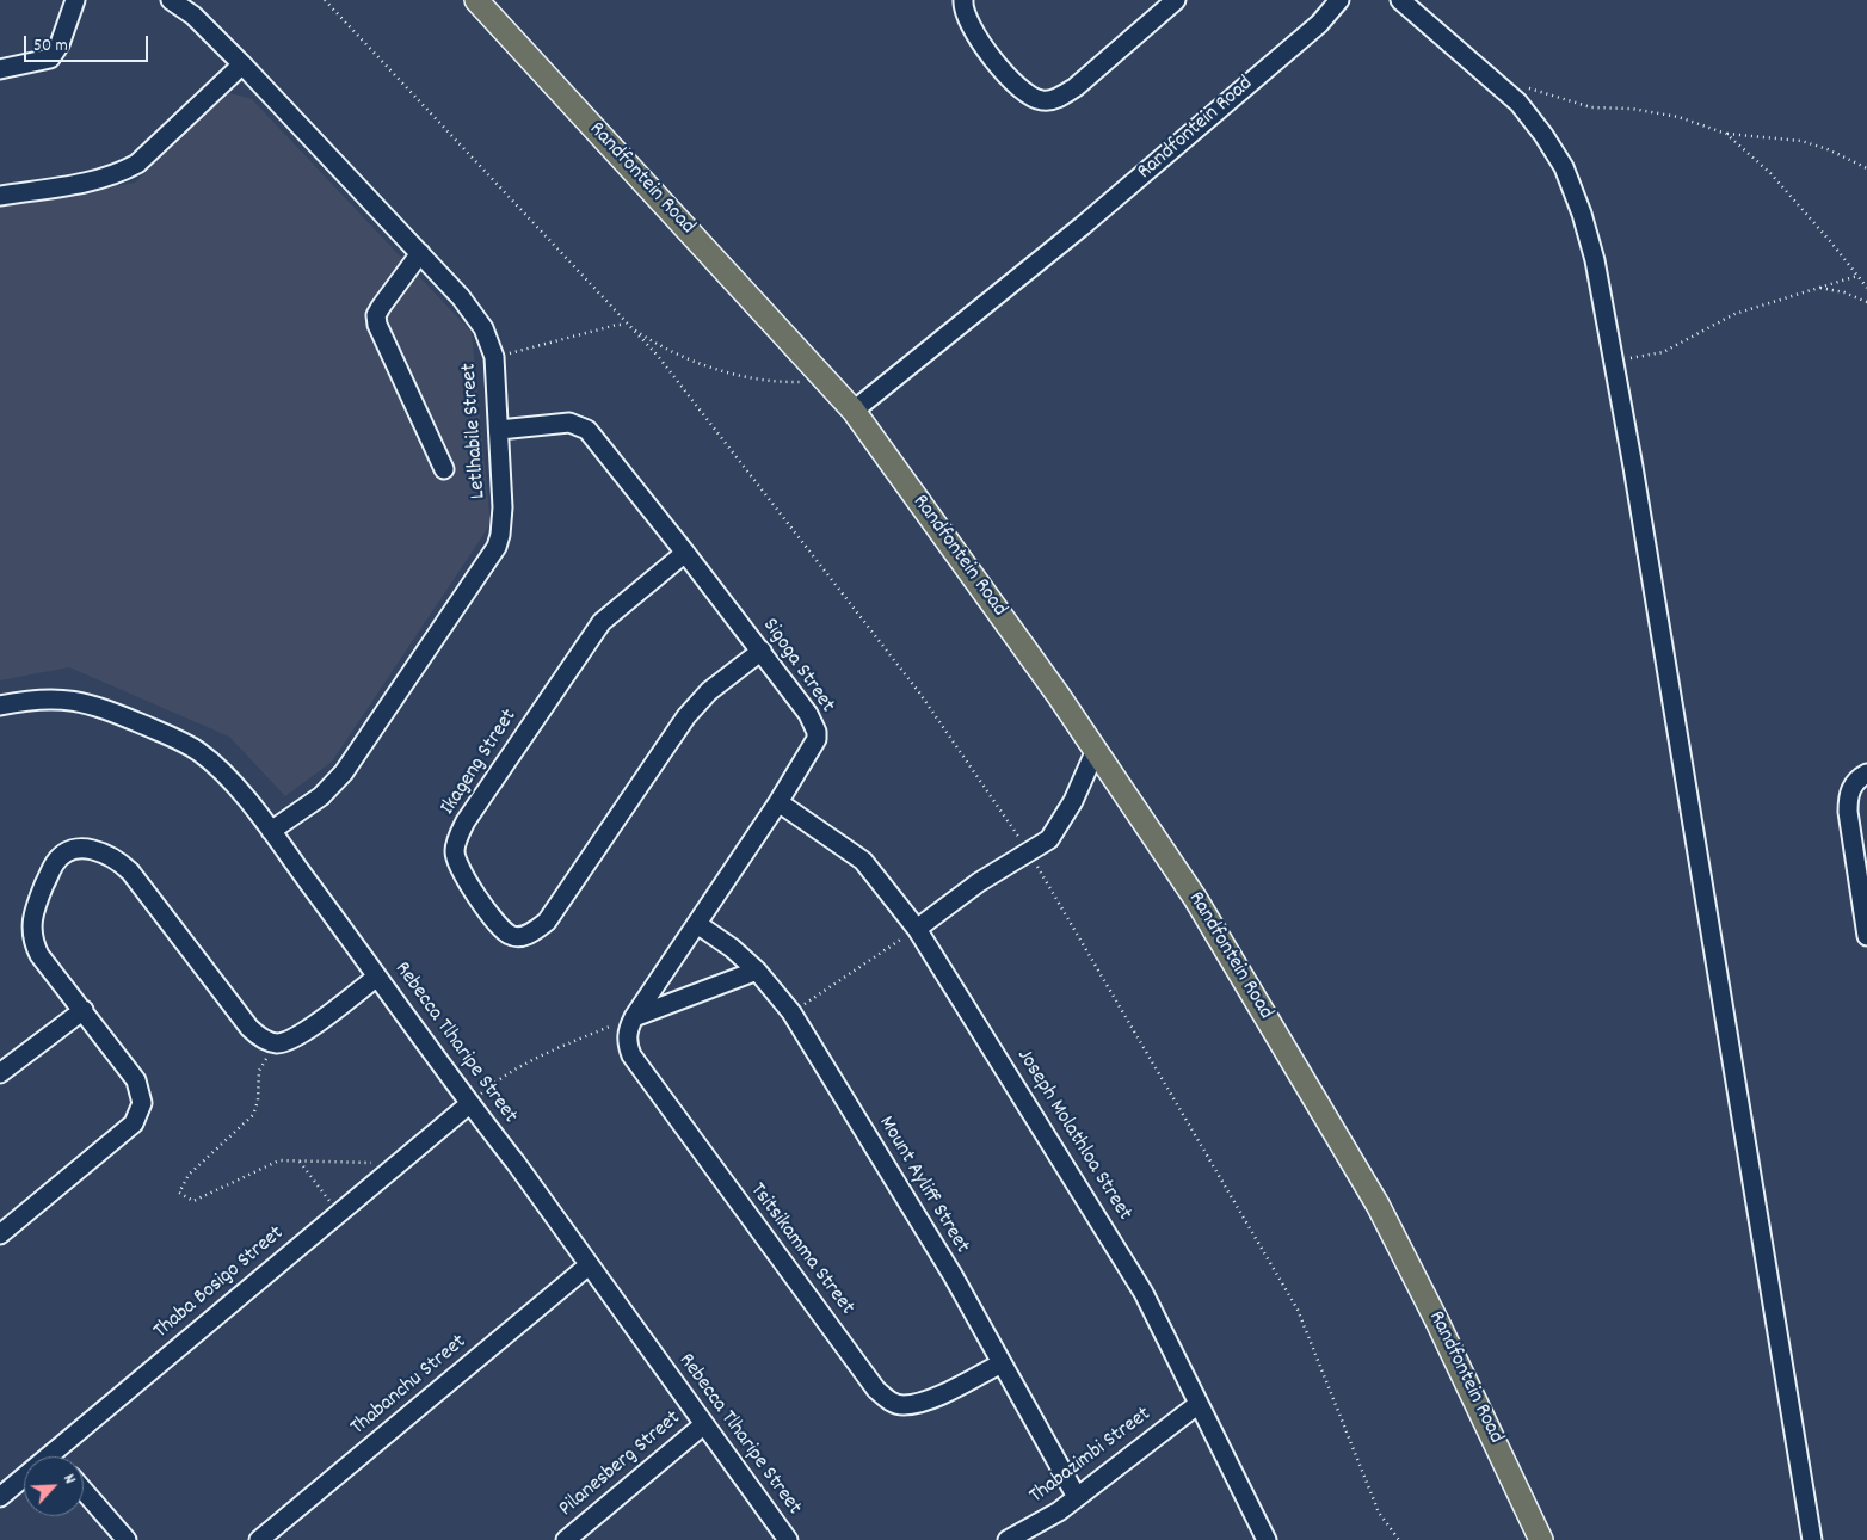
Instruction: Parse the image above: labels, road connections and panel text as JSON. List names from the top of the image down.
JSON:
{
  "streets": {
    "main road": ["Randfontein Road"],
    "street": [
      "Letlhabile Street",
      "Sigoga Street",
      "Ikageng Street",
      "Rebecca Tlharipe Street",
      "Joseph Molathloa Street",
      "Mount Ayliff Street",
      "Tsitsikamma Street",
      "Thaba Bosigo Street",
      "Thabanchu Street",
      "Thabazimbi Street",
      "Pilanesberg Street"
    ]
  },
  "crossings": [
    ["Letlhabile Street", "Sigoga Street"],
    ["Letlhabile Street", "Rebecca Tlharipe Street"],
    ["Sigoga Street", "Ikageng Street"],
    ["Sigoga Street", "Joseph Molathloa Street"],
    ["Sigoga Street", "Mount Ayliff Street"],
    ["Sigoga Street", "Tsitsikamma Street"],
    ["Rebecca Tlharipe Street", "Thaba Bosigo Street"],
    ["Rebecca Tlharipe Street", "Thabanchu Street"],
    ["Rebecca Tlharipe Street", "Pilanesberg Street"],
    ["Joseph Molathloa Street", "Thabazimbi Street"],
    ["Mount Ayliff Street", "Tsitsikamma Street"],
    ["Mount Ayliff Street", "Thabazimbi Street"]
  ],
  "scale_bar": "50 m",
  "north": "top right"
}
